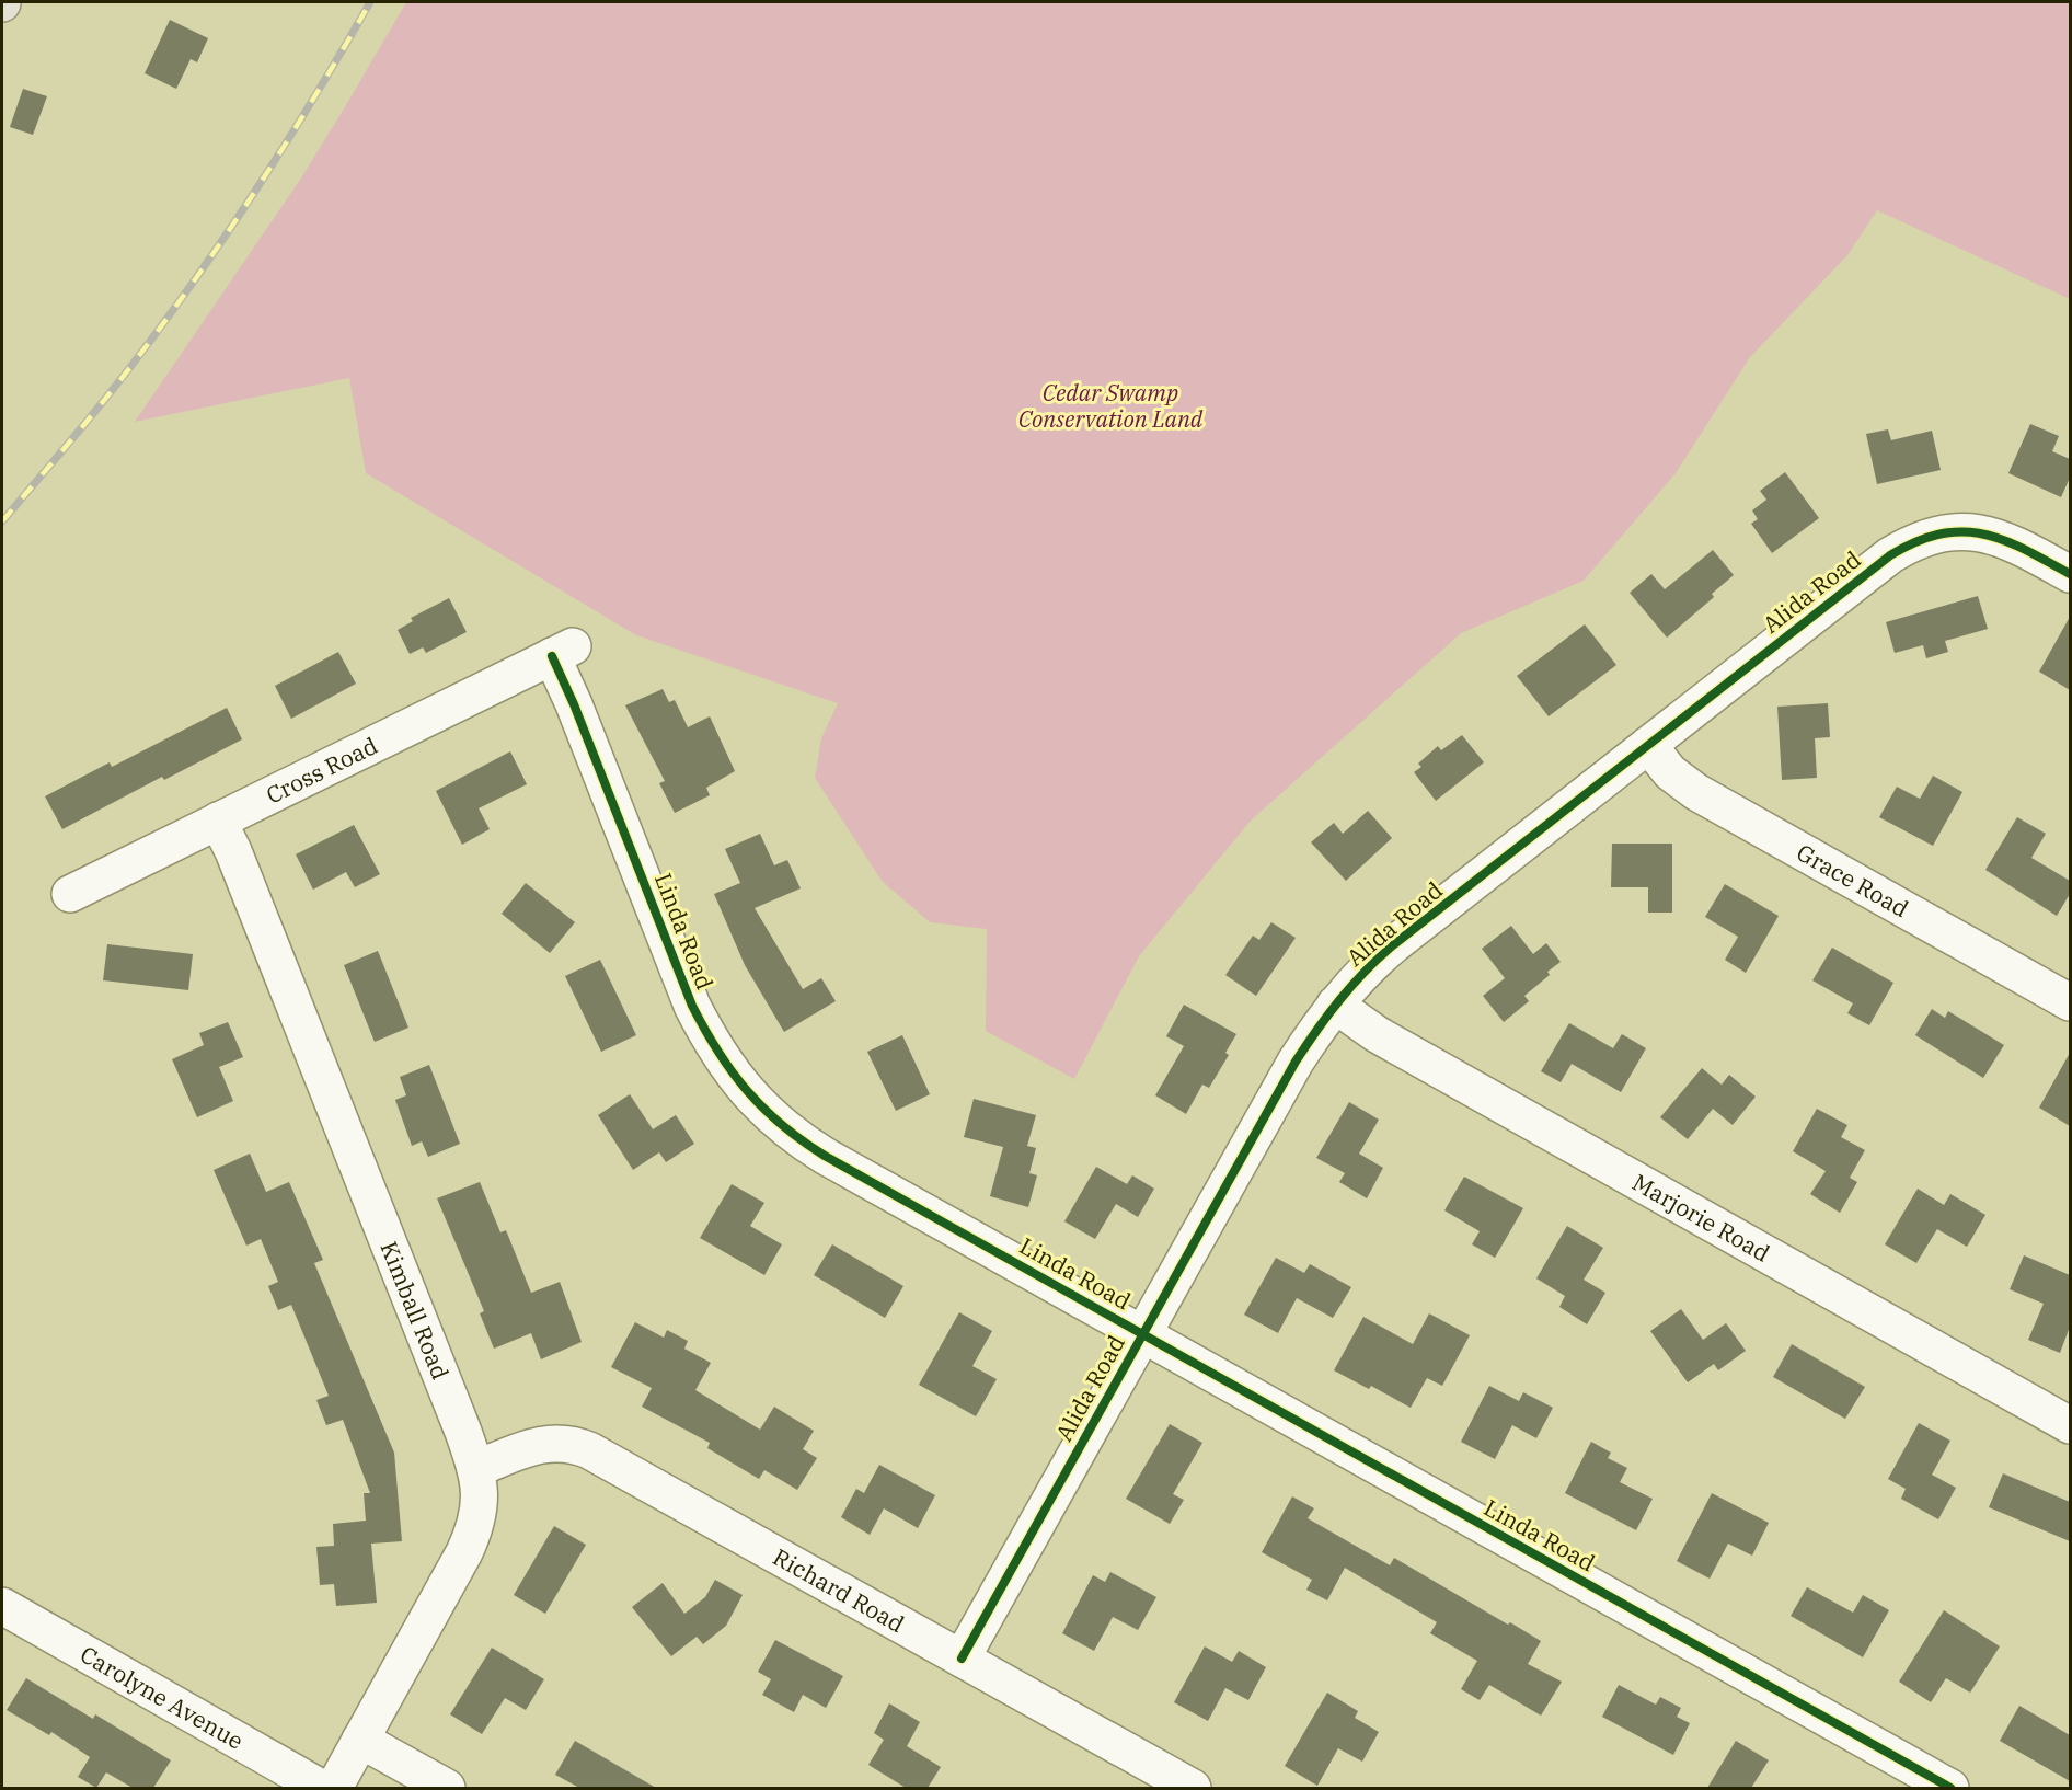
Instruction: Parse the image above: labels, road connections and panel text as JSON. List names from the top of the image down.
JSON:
{
  "streets": {
    "street": [
      "Alida Road",
      "Cross Road",
      "Grace Road",
      "Linda Road",
      "Marjorie Road",
      "Kimball Road",
      "Richard Road",
      "Carolyne Avenue"
    ]
  },
  "crossings": [
    ["Alida Road", "Grace Road"],
    ["Alida Road", "Linda Road"],
    ["Alida Road", "Marjorie Road"],
    ["Alida Road", "Richard Road"],
    ["Cross Road", "Linda Road"],
    ["Cross Road", "Kimball Road"],
    ["Kimball Road", "Richard Road"]
  ],
  "parks": ["Cedar Swamp Conservation Land"]
}
